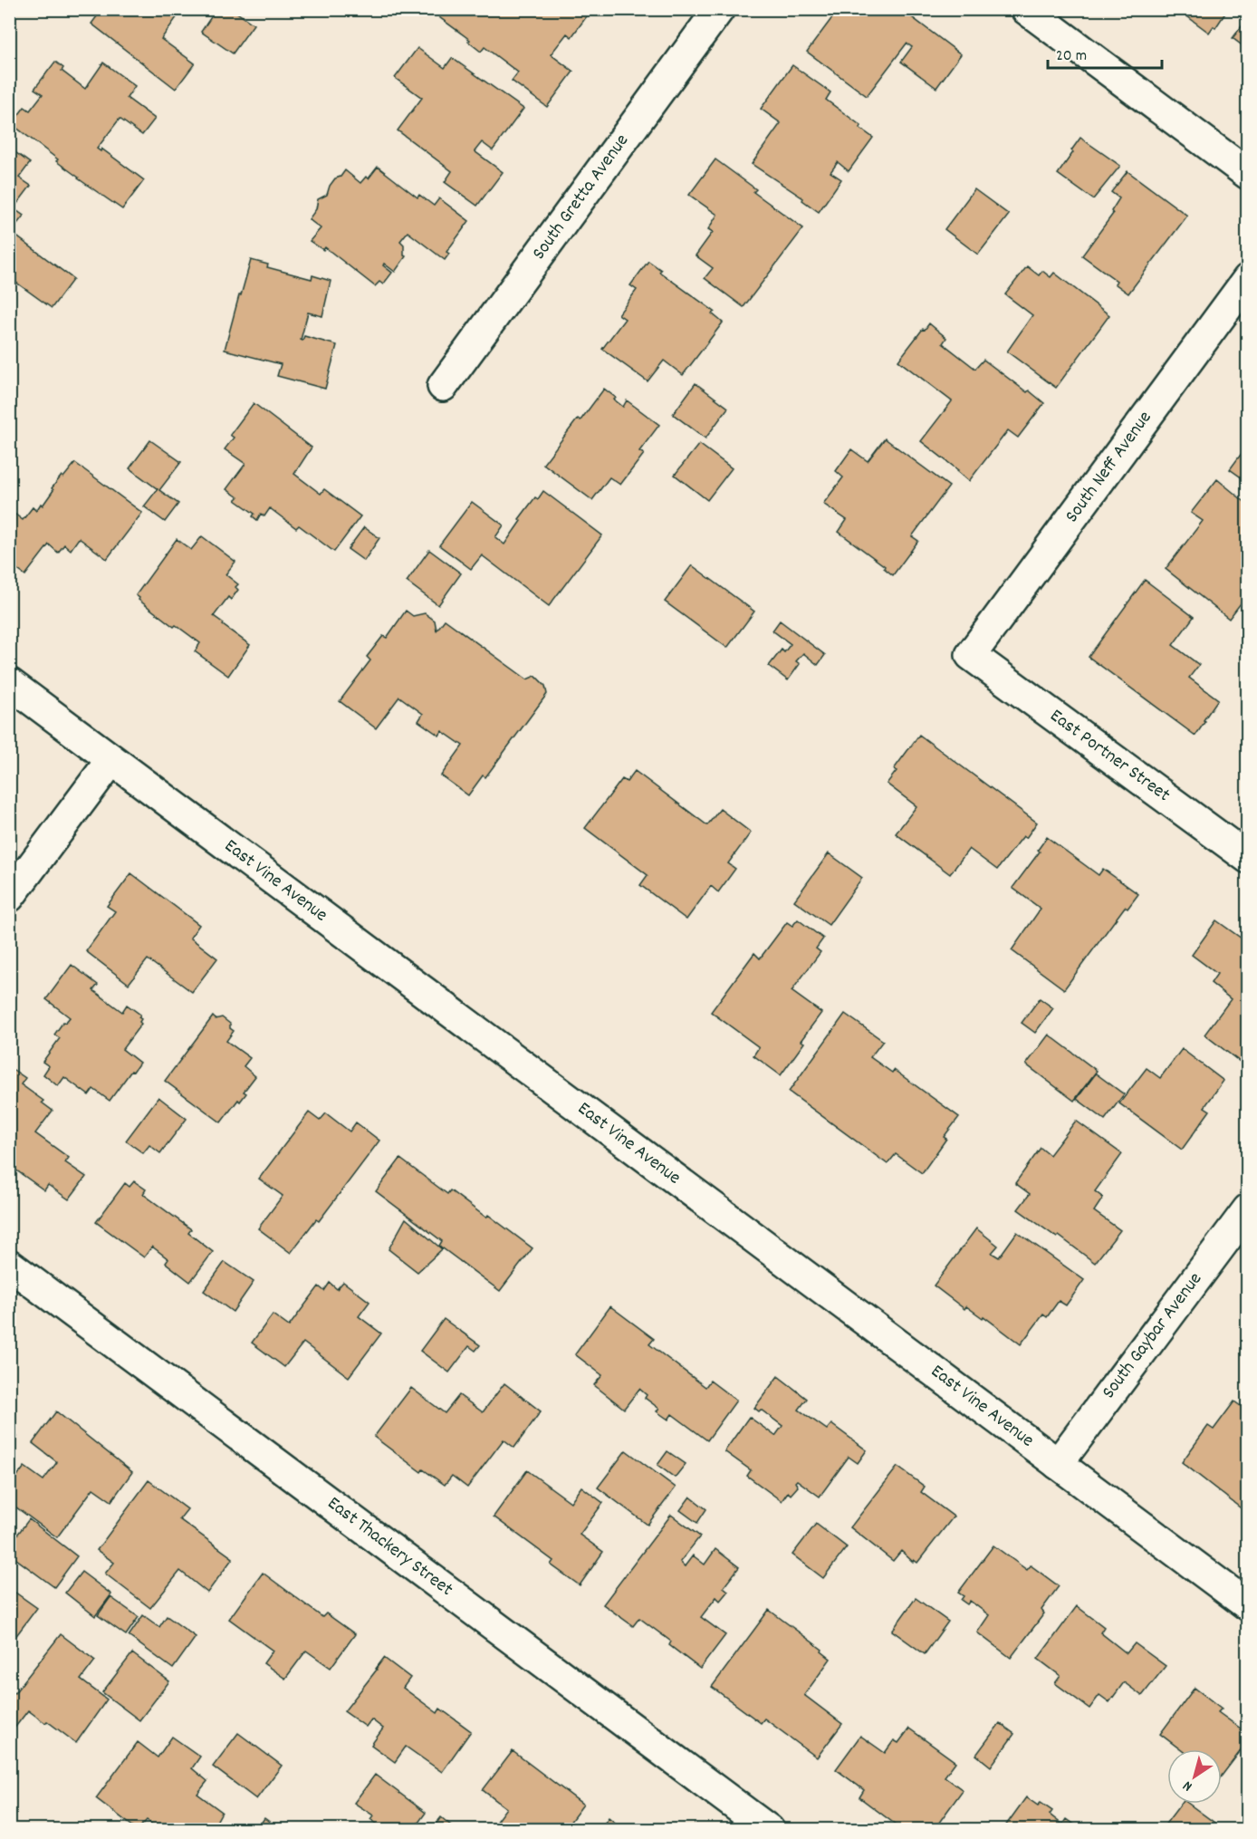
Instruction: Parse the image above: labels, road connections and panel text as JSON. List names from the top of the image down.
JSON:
{
  "streets": {
    "street": [
      "South Gretta Avenue",
      "South Neff Avenue",
      "East Portner Street",
      "East Vine Avenue",
      "South Gaybar Avenue",
      "East Thackery Street"
    ]
  },
  "crossings": [
    ["South Neff Avenue", "East Portner Street"],
    ["East Vine Avenue", "South Gaybar Avenue"]
  ],
  "scale_bar": "20 m",
  "north": "bottom left"
}
